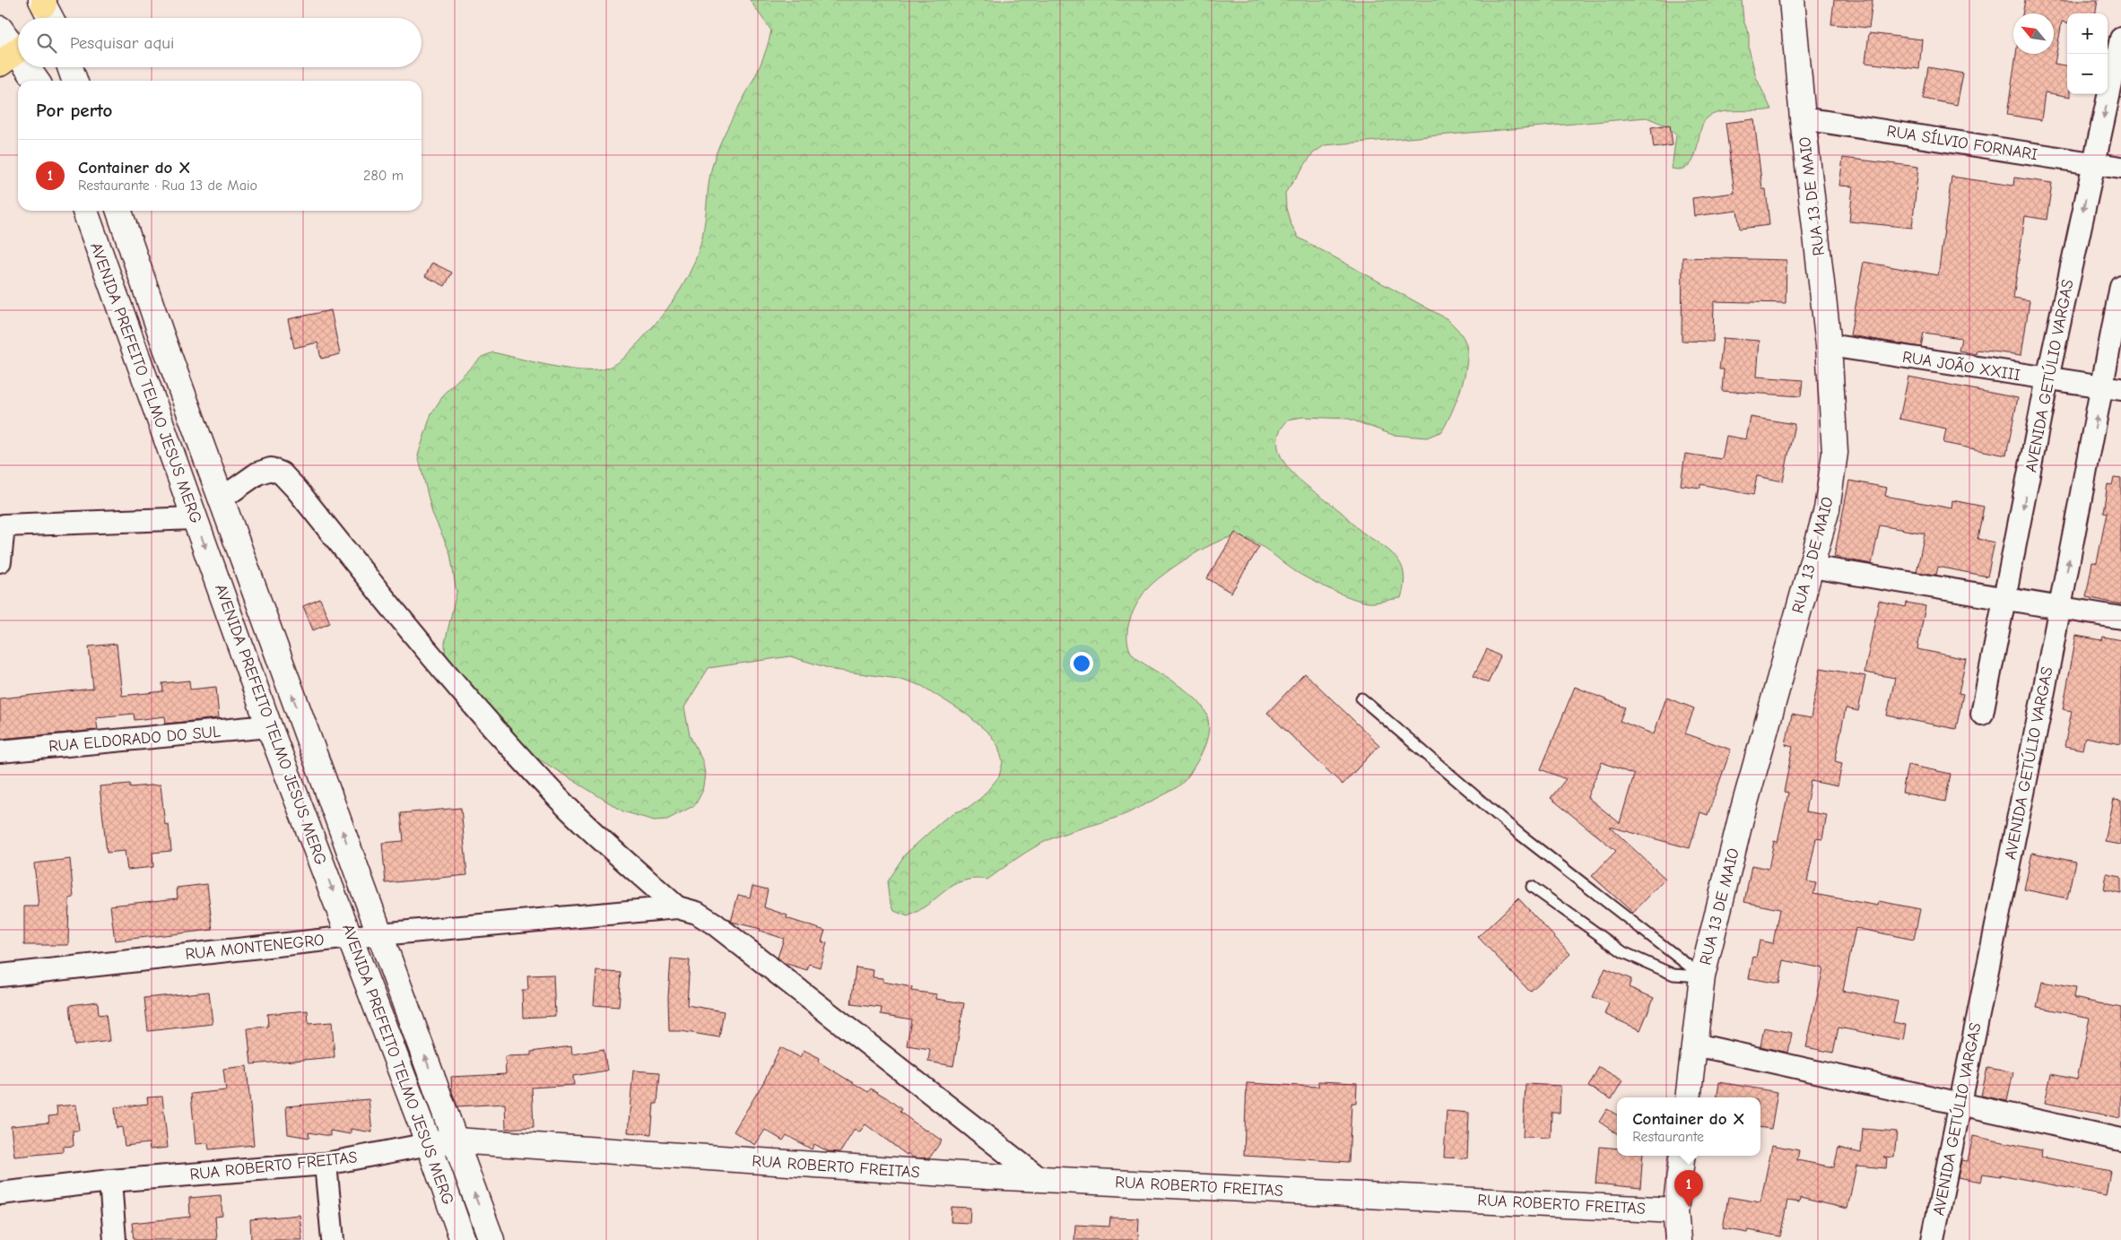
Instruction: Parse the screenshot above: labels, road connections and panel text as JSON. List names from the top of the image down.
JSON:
{
  "streets": {
    "main road": ["RUA 13 DE MAIO", "AVENIDA PREFEITO TELMO JESUS MERG", "RUA ROBERTO FREITAS"],
    "street": [
      "RUA SÍLVIO FORNARI",
      "RUA JOÃO XXIII",
      "AVENIDA GETÚLIO VARGAS",
      "RUA ELDORADO DO SUL",
      "RUA MONTENEGRO"
    ]
  },
  "crossings": [
    ["RUA SÍLVIO FORNARI", "RUA 13 DE MAIO"],
    ["RUA SÍLVIO FORNARI", "AVENIDA GETÚLIO VARGAS"],
    ["RUA 13 DE MAIO", "RUA JOÃO XXIII"],
    ["RUA JOÃO XXIII", "AVENIDA GETÚLIO VARGAS"],
    ["AVENIDA PREFEITO TELMO JESUS MERG", "RUA ELDORADO DO SUL"],
    ["AVENIDA PREFEITO TELMO JESUS MERG", "RUA MONTENEGRO"],
    ["AVENIDA PREFEITO TELMO JESUS MERG", "RUA ROBERTO FREITAS"],
    ["RUA MONTENEGRO", "RUA ROBERTO FREITAS"]
  ],
  "north": "top left",
  "page": {
    "map_buttons": ["+", "−"],
    "search": "Pesquisar aqui",
    "heading": "Por perto",
    "list": [
      {
        "mark": "1",
        "name": "Container do X",
        "note": "Restaurante · Rua 13 de Maio",
        "value": "280 m"
      }
    ],
    "popup": ["Container do X", "Restaurante"],
    "pins": "1"
  }
}
